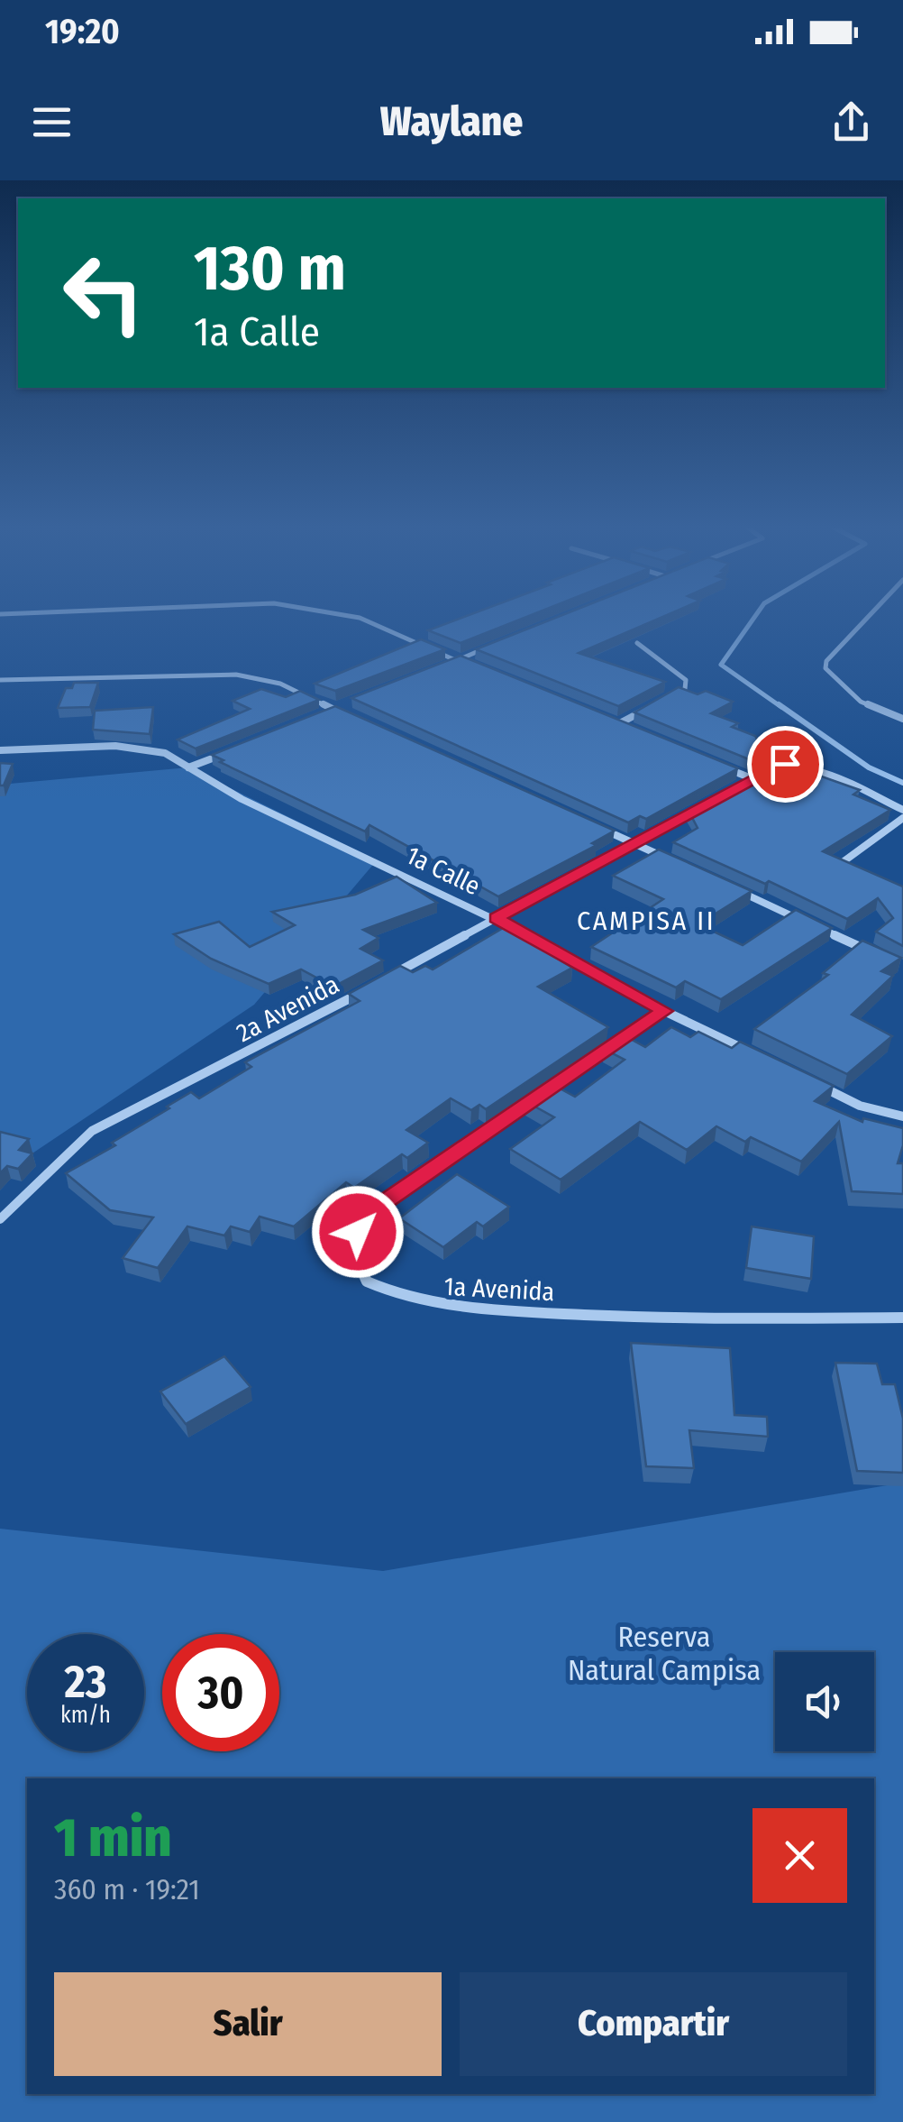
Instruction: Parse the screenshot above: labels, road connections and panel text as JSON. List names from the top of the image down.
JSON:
{
  "streets": {
    "street": ["1a Calle", "2a Avenida", "1a Avenida"]
  },
  "crossings": [
    ["1a Calle", "1a Avenida"]
  ],
  "districts": ["CAMPISA II"],
  "parks": ["Reserva Natural Campisa"],
  "page": {
    "status": "19:20",
    "header": "Waylane",
    "turn": ["130 m", "1a Calle"],
    "speed": "23 km/h",
    "limit": "30",
    "heading": ["1 min", "360 m · 19:21"],
    "buttons": ["Salir", "Compartir"]
  }
}
